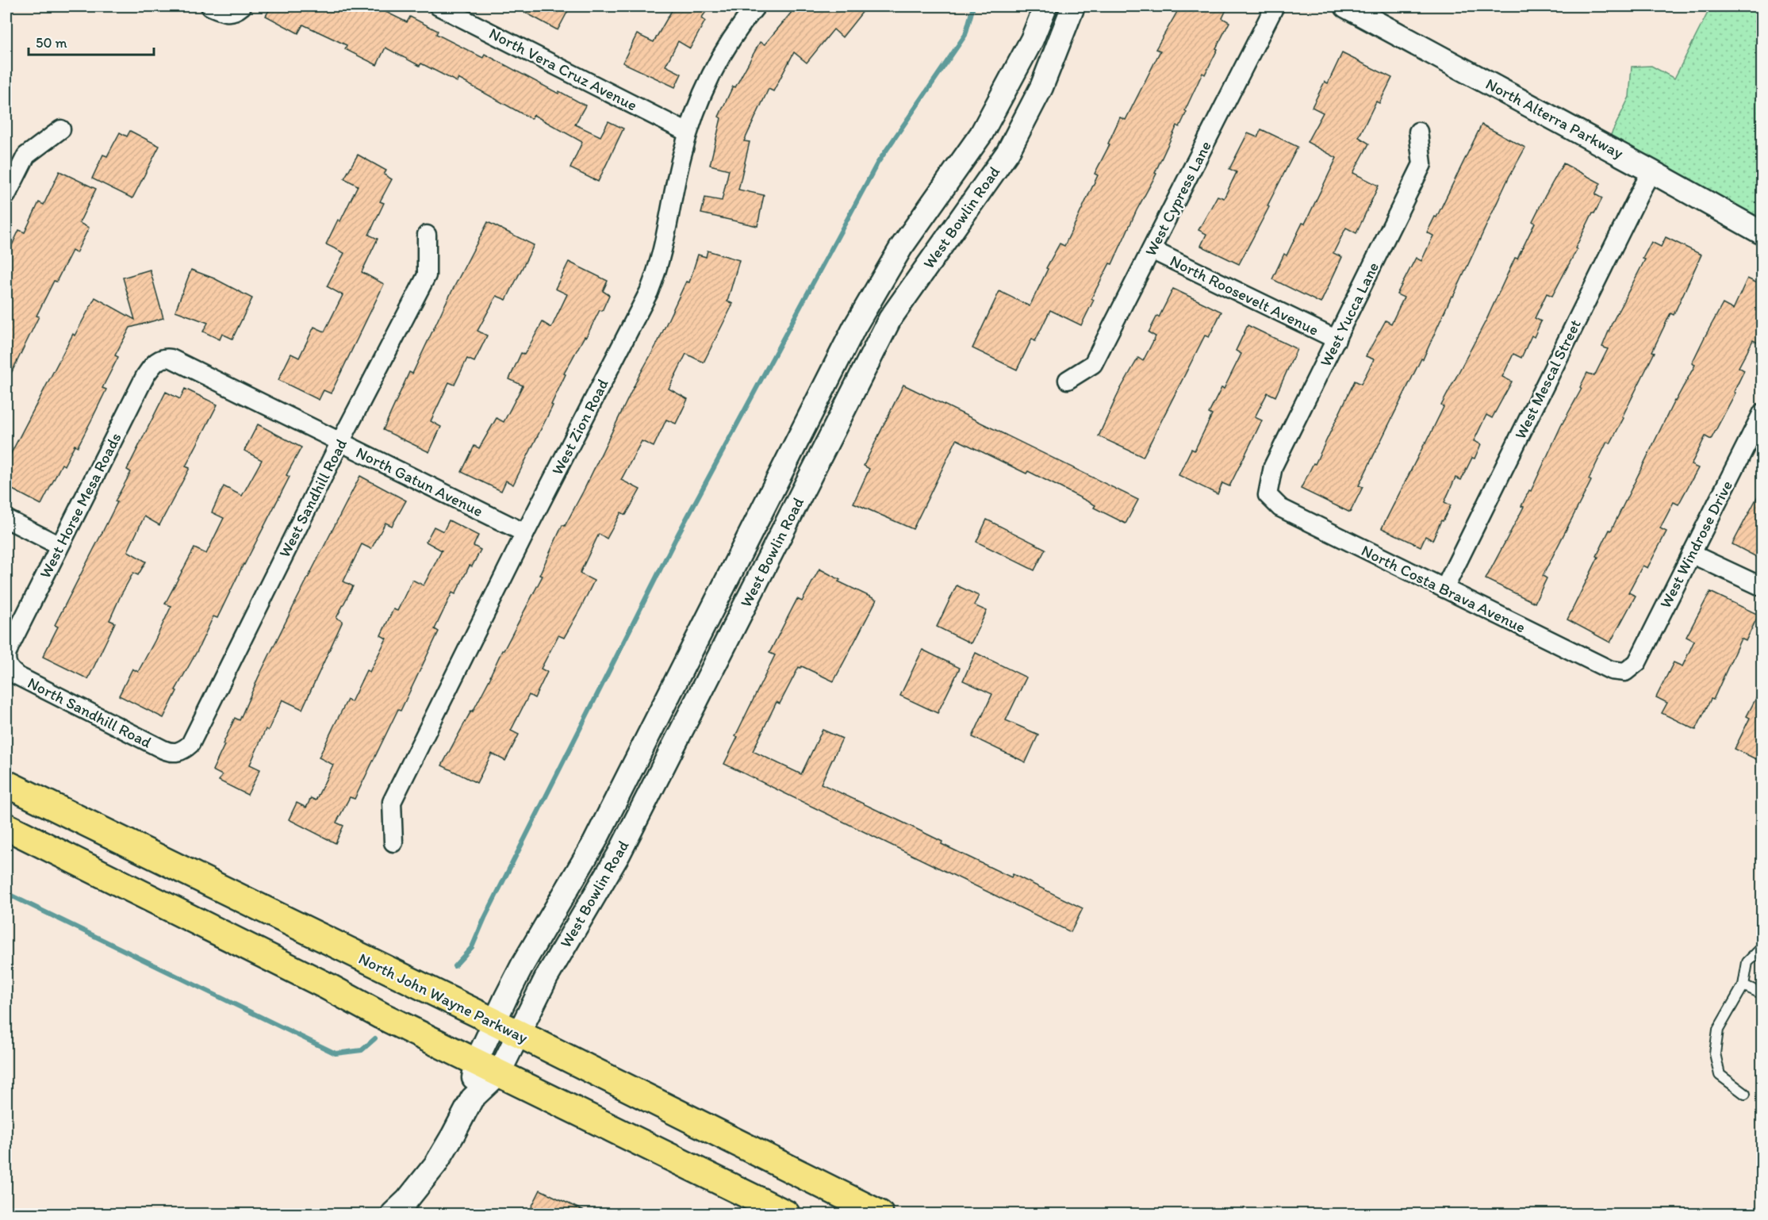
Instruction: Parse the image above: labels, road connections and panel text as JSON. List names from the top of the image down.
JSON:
{
  "streets": {
    "highway": ["North John Wayne Parkway"],
    "street": [
      "North Vera Cruz Avenue",
      "North Alterra Parkway",
      "West Cypress Lane",
      "West Bowlin Road",
      "North Roosevelt Avenue",
      "West Yucca Lane",
      "West Mescal Street",
      "West Zion Road",
      "North Gatun Avenue",
      "West Sandhill Road",
      "West Horse Mesa Roads",
      "West Windrose Drive",
      "North Costa Brava Avenue",
      "North Sandhill Road"
    ]
  },
  "crossings": [
    ["North Vera Cruz Avenue", "West Zion Road"],
    ["North Alterra Parkway", "West Mescal Street"],
    ["West Cypress Lane", "North Roosevelt Avenue"],
    ["West Bowlin Road", "North John Wayne Parkway"],
    ["North Roosevelt Avenue", "West Yucca Lane"],
    ["West Yucca Lane", "North Costa Brava Avenue"],
    ["West Mescal Street", "North Costa Brava Avenue"],
    ["West Zion Road", "North Gatun Avenue"],
    ["North Gatun Avenue", "West Sandhill Road"],
    ["North Gatun Avenue", "West Horse Mesa Roads"],
    ["West Sandhill Road", "North Sandhill Road"],
    ["West Horse Mesa Roads", "North Sandhill Road"],
    ["West Windrose Drive", "North Costa Brava Avenue"]
  ],
  "scale_bar": "50 m"
}
